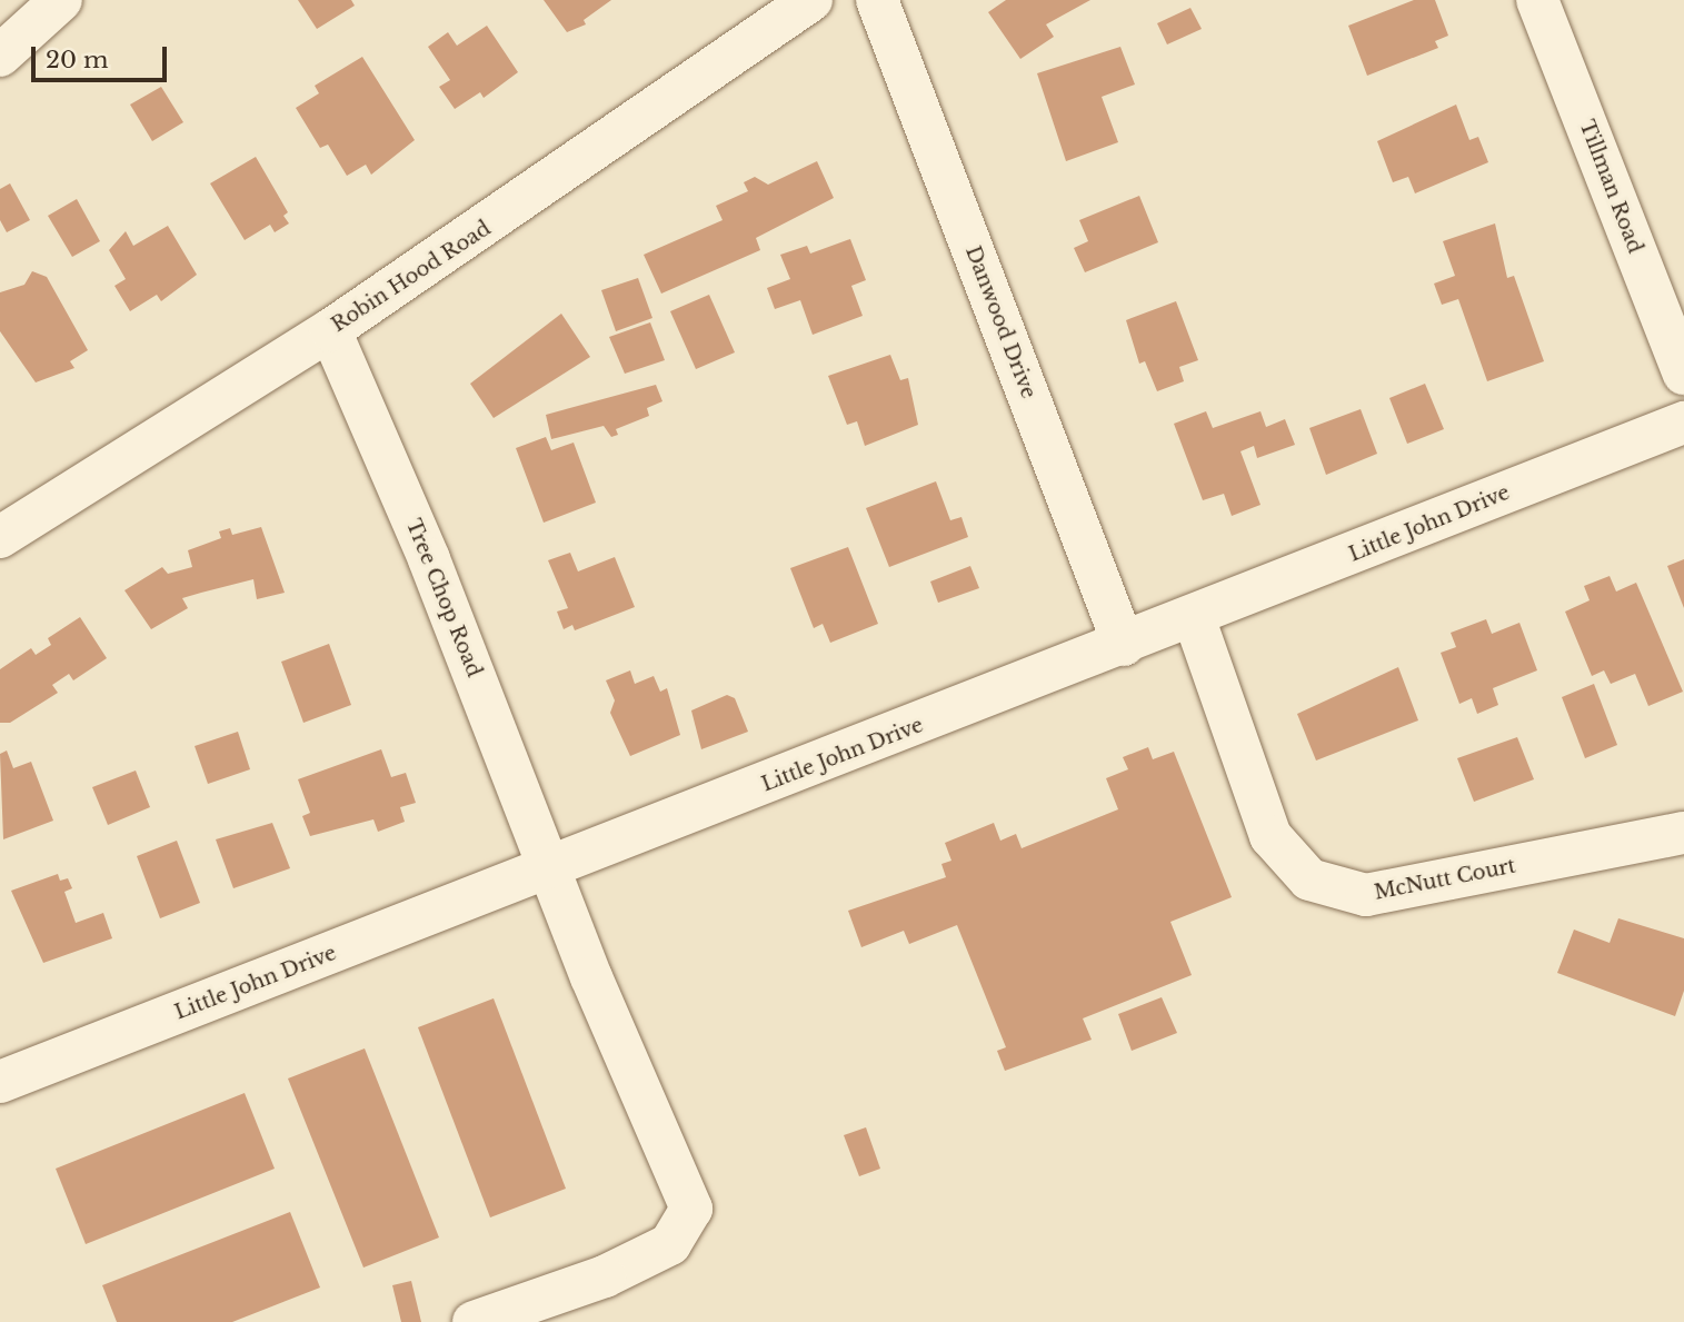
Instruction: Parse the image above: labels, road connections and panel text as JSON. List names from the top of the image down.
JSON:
{
  "streets": {
    "street": [
      "Tillman Road",
      "Robin Hood Road",
      "Danwood Drive",
      "Little John Drive",
      "Tree Chop Road",
      "McNutt Court"
    ]
  },
  "crossings": [
    ["Robin Hood Road", "Tree Chop Road"],
    ["Danwood Drive", "Little John Drive"],
    ["Little John Drive", "Tree Chop Road"],
    ["Little John Drive", "McNutt Court"]
  ],
  "scale_bar": "20 m"
}
